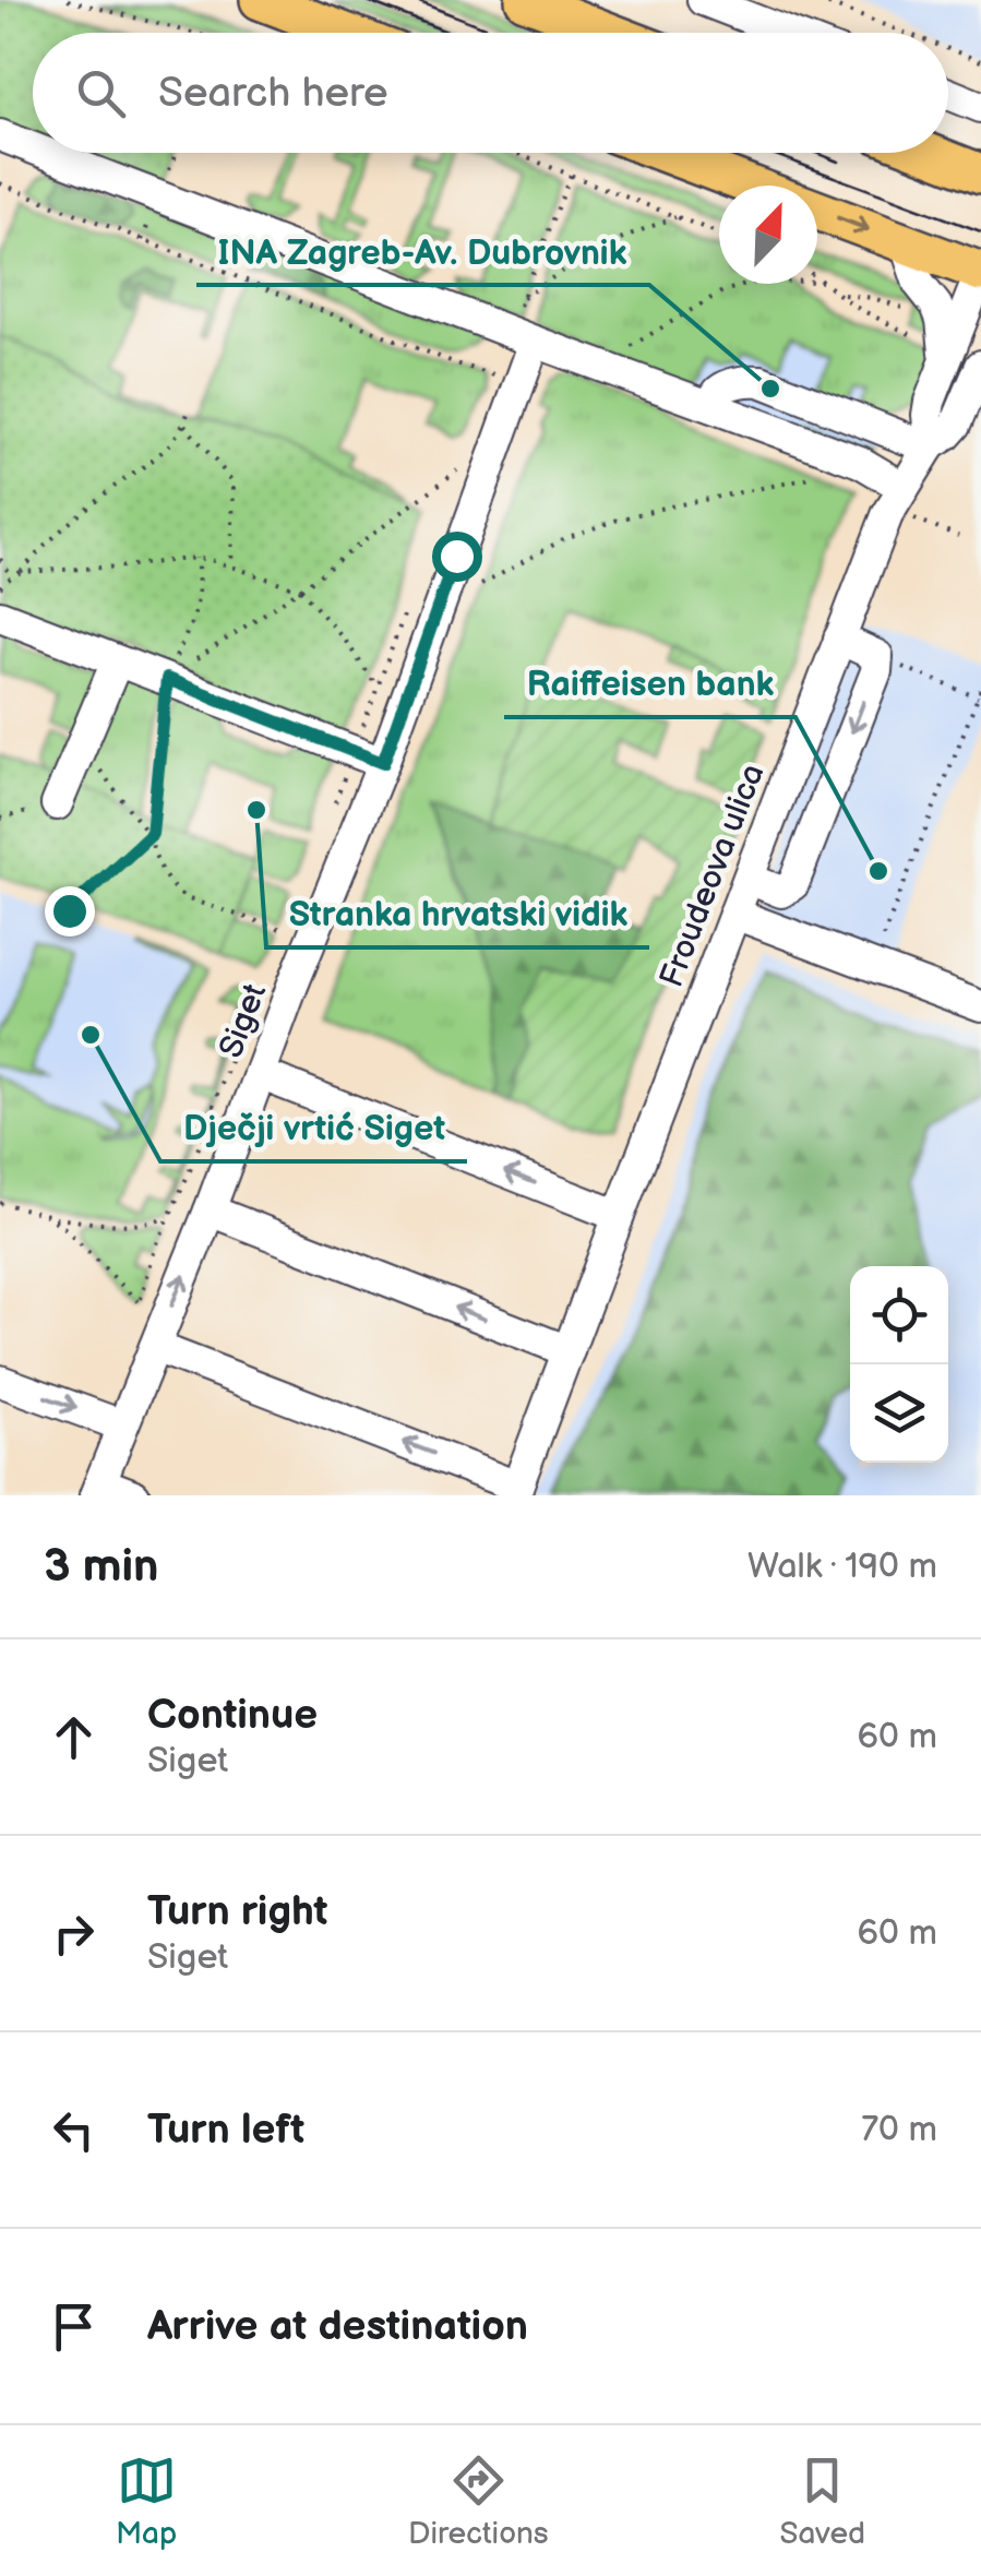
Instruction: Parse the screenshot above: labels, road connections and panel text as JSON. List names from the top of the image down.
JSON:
{
  "streets": {
    "street": ["Froudeova ulica", "Siget"]
  },
  "crossings": [
    ["Froudeova ulica", "Siget"]
  ],
  "places": [
    "INA Zagreb-Av. Dubrovnik",
    "Stranka hrvatski vidik",
    "Raiffeisen bank",
    "Dječji vrtić Siget"
  ],
  "north": "top right",
  "page": {
    "search": "Search here",
    "heading": ["3 min", "Walk · 190 m"],
    "list": [
      ["Continue", "Siget", "60 m"],
      ["Turn right", "Siget", "60 m"],
      ["Turn left", "70 m"],
      "Arrive at destination"
    ],
    "nav": ["Map", "Directions", "Saved"]
  }
}
